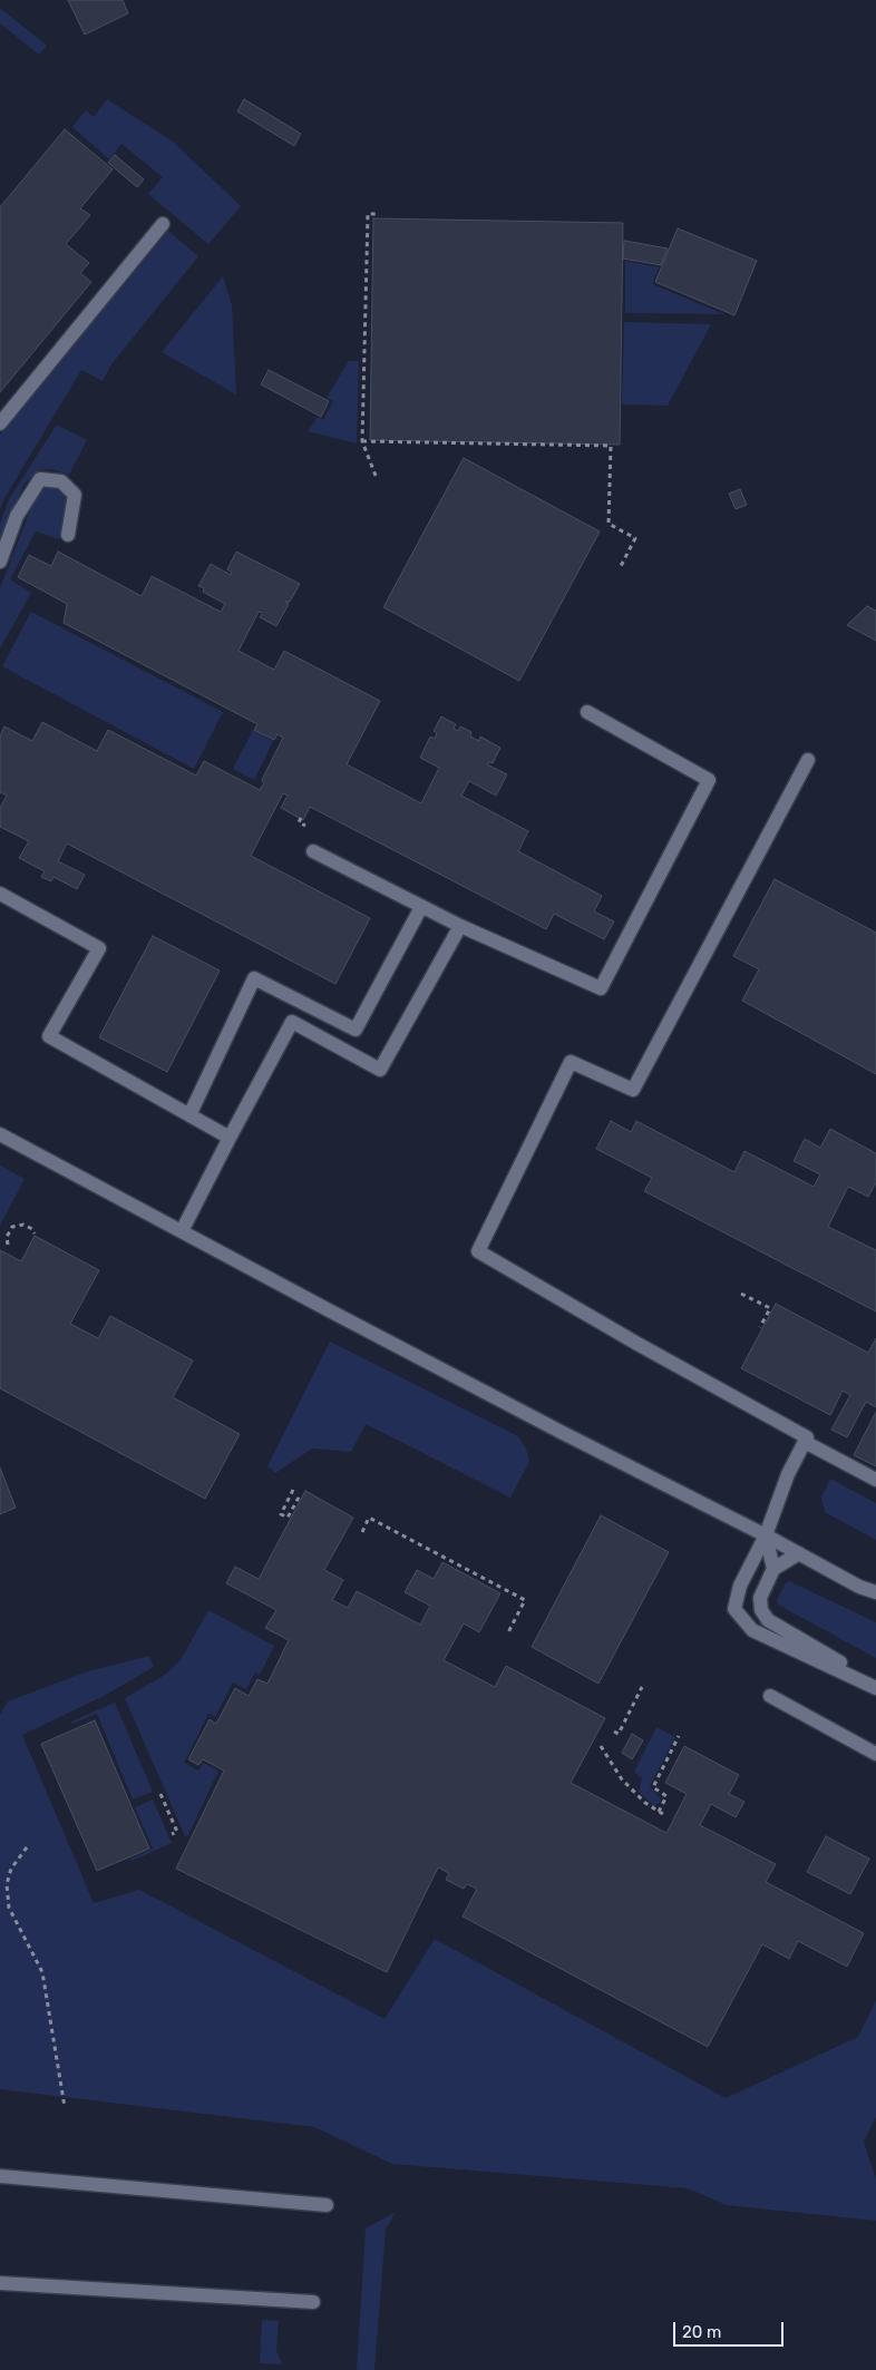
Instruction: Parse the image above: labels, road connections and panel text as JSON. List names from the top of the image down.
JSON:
{
  "scale_bar": "20 m"
}
